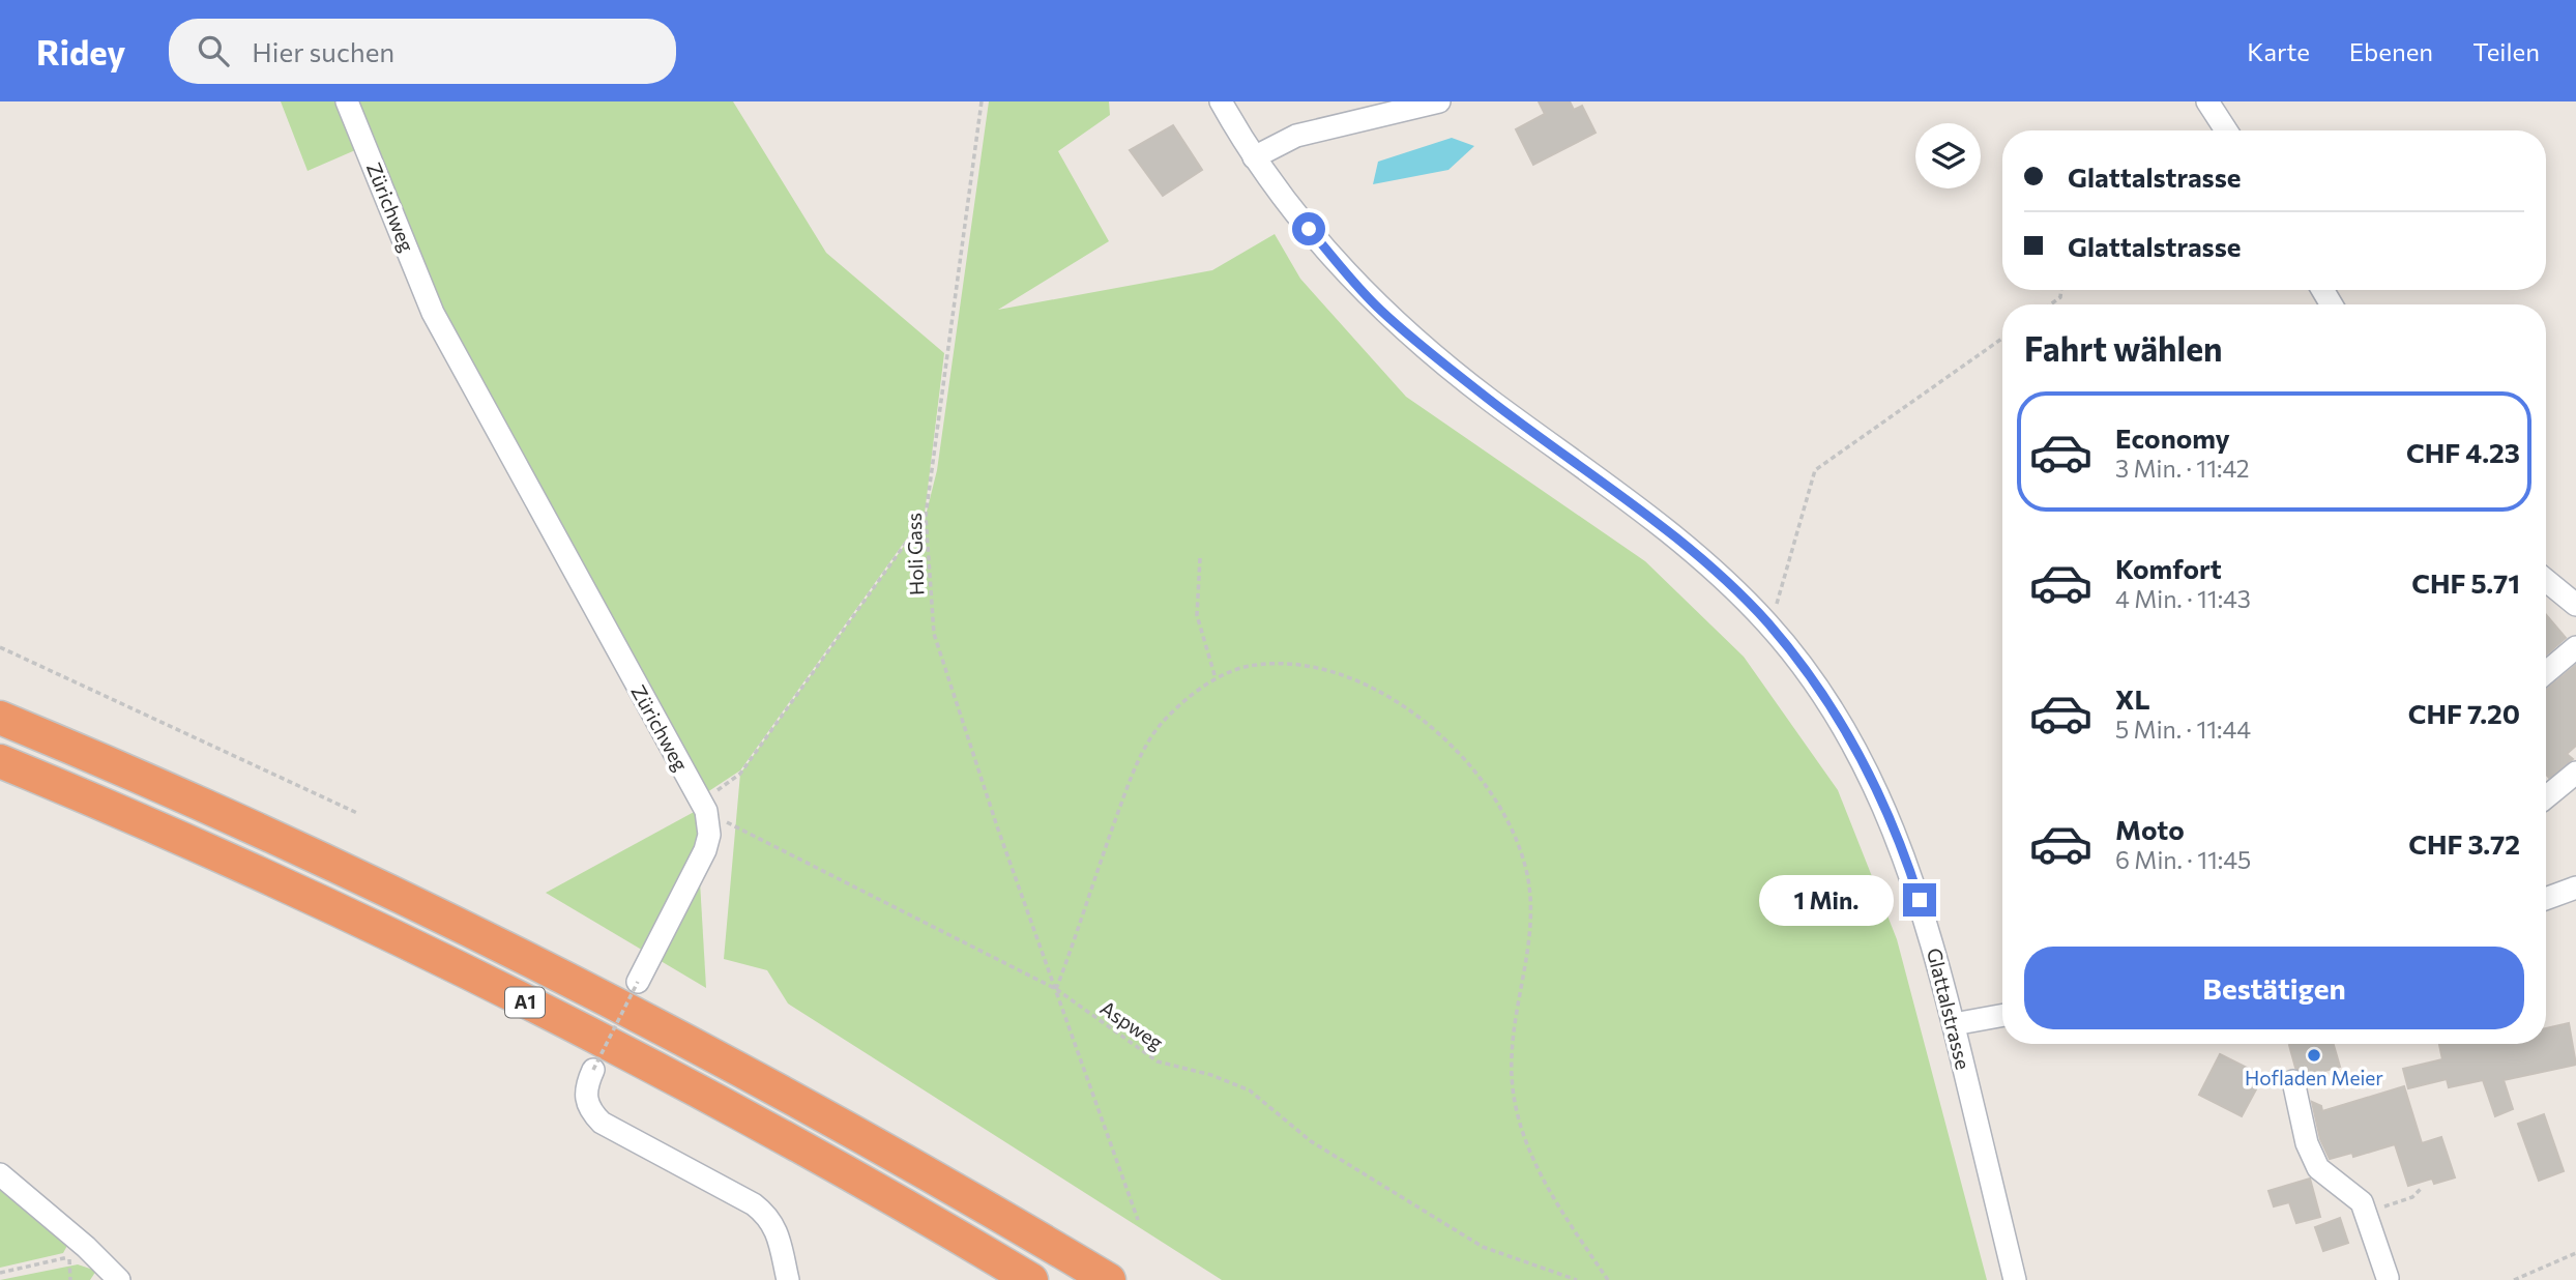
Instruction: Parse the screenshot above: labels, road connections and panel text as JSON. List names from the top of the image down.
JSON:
{
  "streets": {
    "highway": ["A1"],
    "street": ["Zürichweg", "Glattalstrasse"],
    "path": ["Holi Gass", "Aspweg"]
  },
  "crossings": [
    ["Zürichweg", "Aspweg"],
    ["Holi Gass", "Aspweg"]
  ],
  "places": ["Hofladen Meier"],
  "page": {
    "header": "Ridey",
    "search": "Hier suchen",
    "nav": ["Karte", "Ebenen", "Teilen"],
    "banner": ["Glattalstrasse", "Glattalstrasse"],
    "heading": "Fahrt wählen",
    "list": [
      {
        "name": "Economy",
        "note": "3 Min. · 11:42",
        "value": "CHF 4.23"
      },
      {
        "name": "Komfort",
        "note": "4 Min. · 11:43",
        "value": "CHF 5.71"
      },
      {
        "name": "XL",
        "note": "5 Min. · 11:44",
        "value": "CHF 7.20"
      },
      {
        "name": "Moto",
        "note": "6 Min. · 11:45",
        "value": "CHF 3.72"
      }
    ],
    "bubble": "1 Min.",
    "buttons": "Bestätigen"
  }
}
